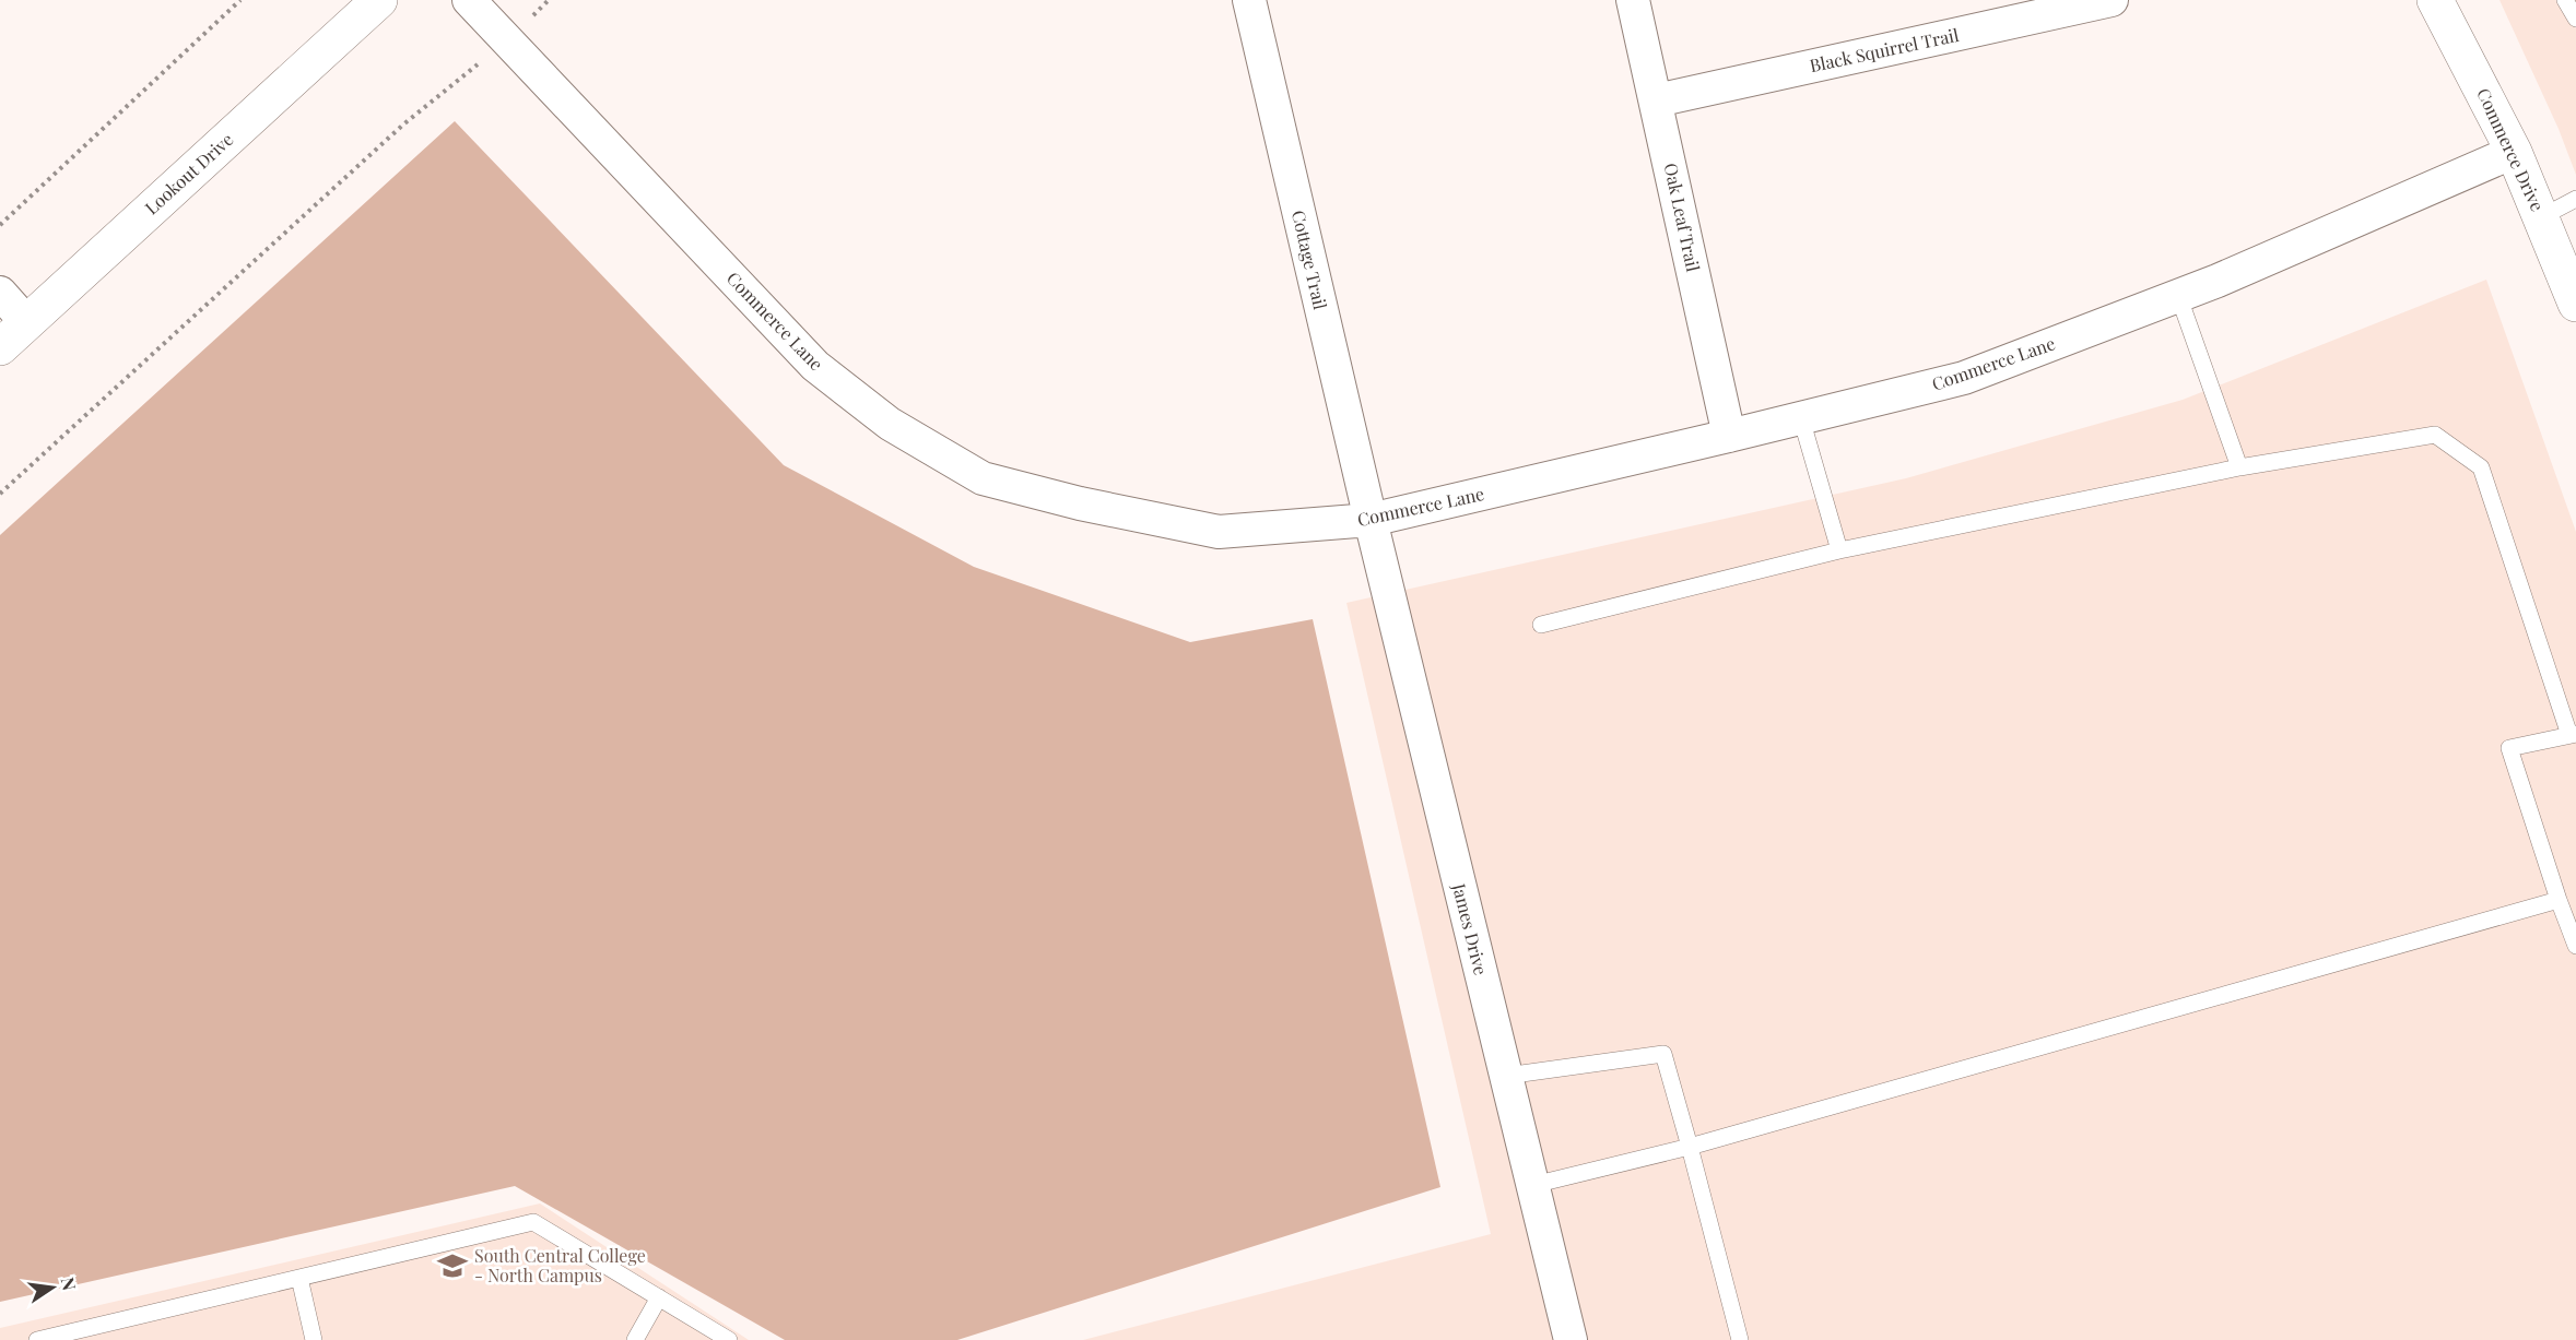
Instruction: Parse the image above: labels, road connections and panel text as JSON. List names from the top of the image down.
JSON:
{
  "streets": {
    "main road": ["Commerce Drive", "Lookout Drive"],
    "street": [
      "Black Squirrel Trail",
      "Oak Leaf Trail",
      "Cottage Trail",
      "Commerce Lane",
      "James Drive"
    ]
  },
  "crossings": [
    ["Black Squirrel Trail", "Oak Leaf Trail"],
    ["Commerce Drive", "Commerce Lane"],
    ["Oak Leaf Trail", "Commerce Lane"],
    ["Cottage Trail", "Commerce Lane"],
    ["Cottage Trail", "James Drive"],
    ["Commerce Lane", "James Drive"]
  ],
  "places": {
    "school or university": ["South Central College - North Campus"]
  },
  "north": "right"
}
